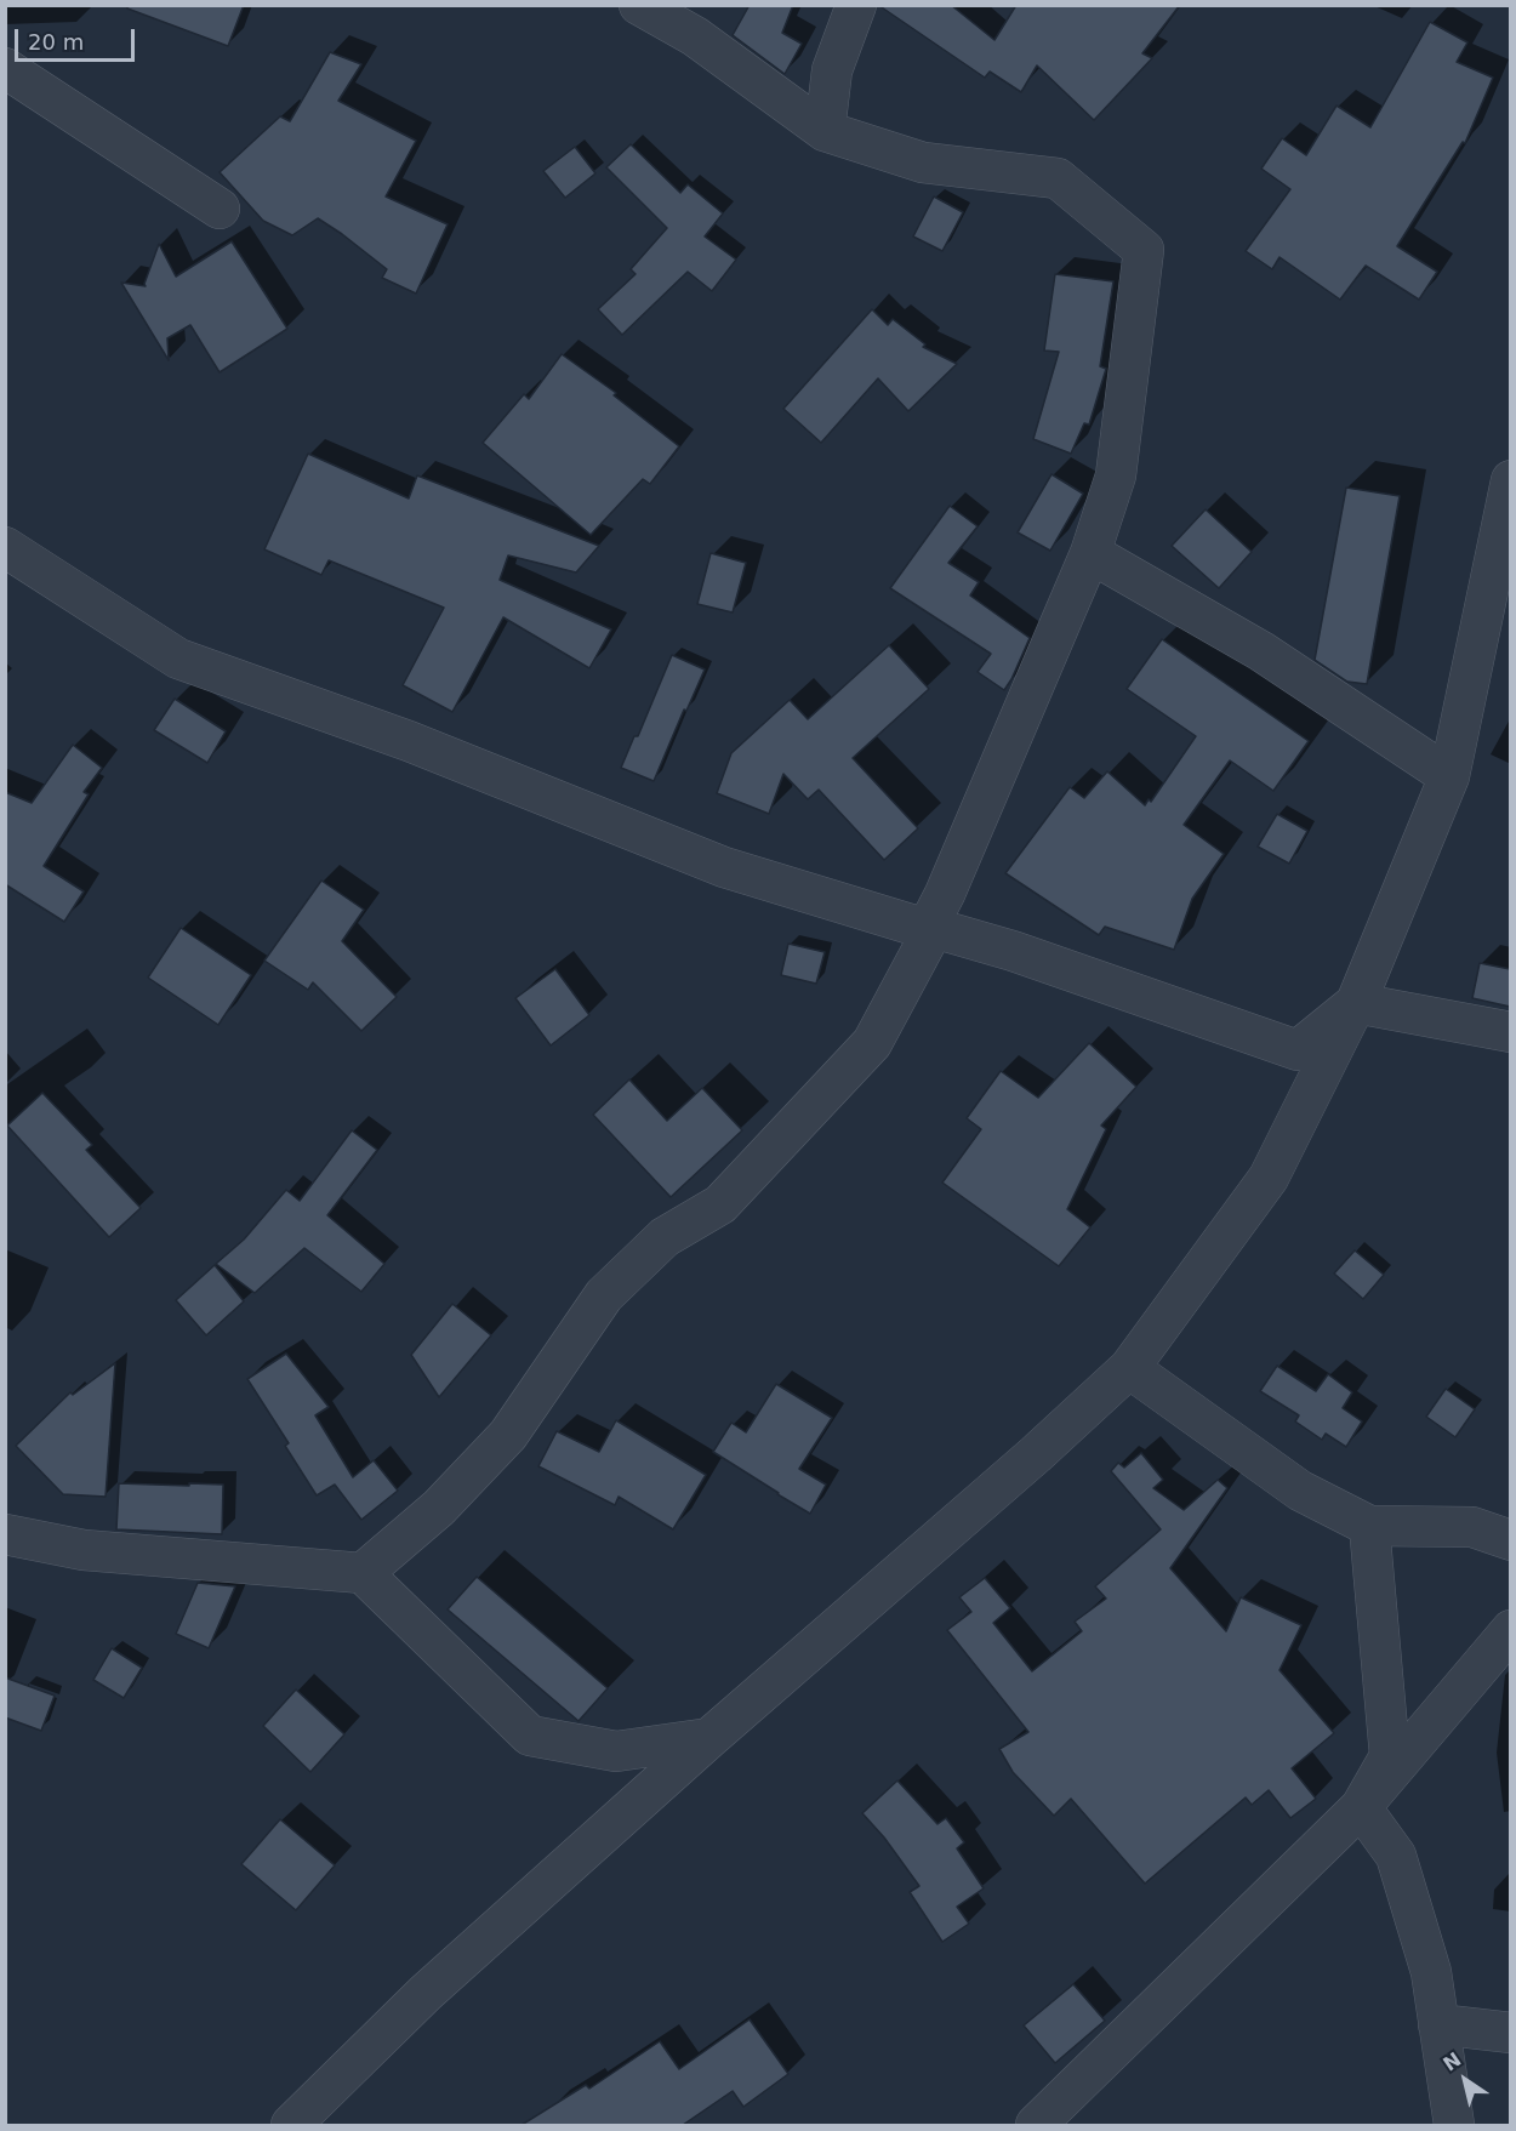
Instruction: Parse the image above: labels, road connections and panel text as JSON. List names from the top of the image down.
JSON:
{
  "scale_bar": "20 m",
  "north": "top left"
}
